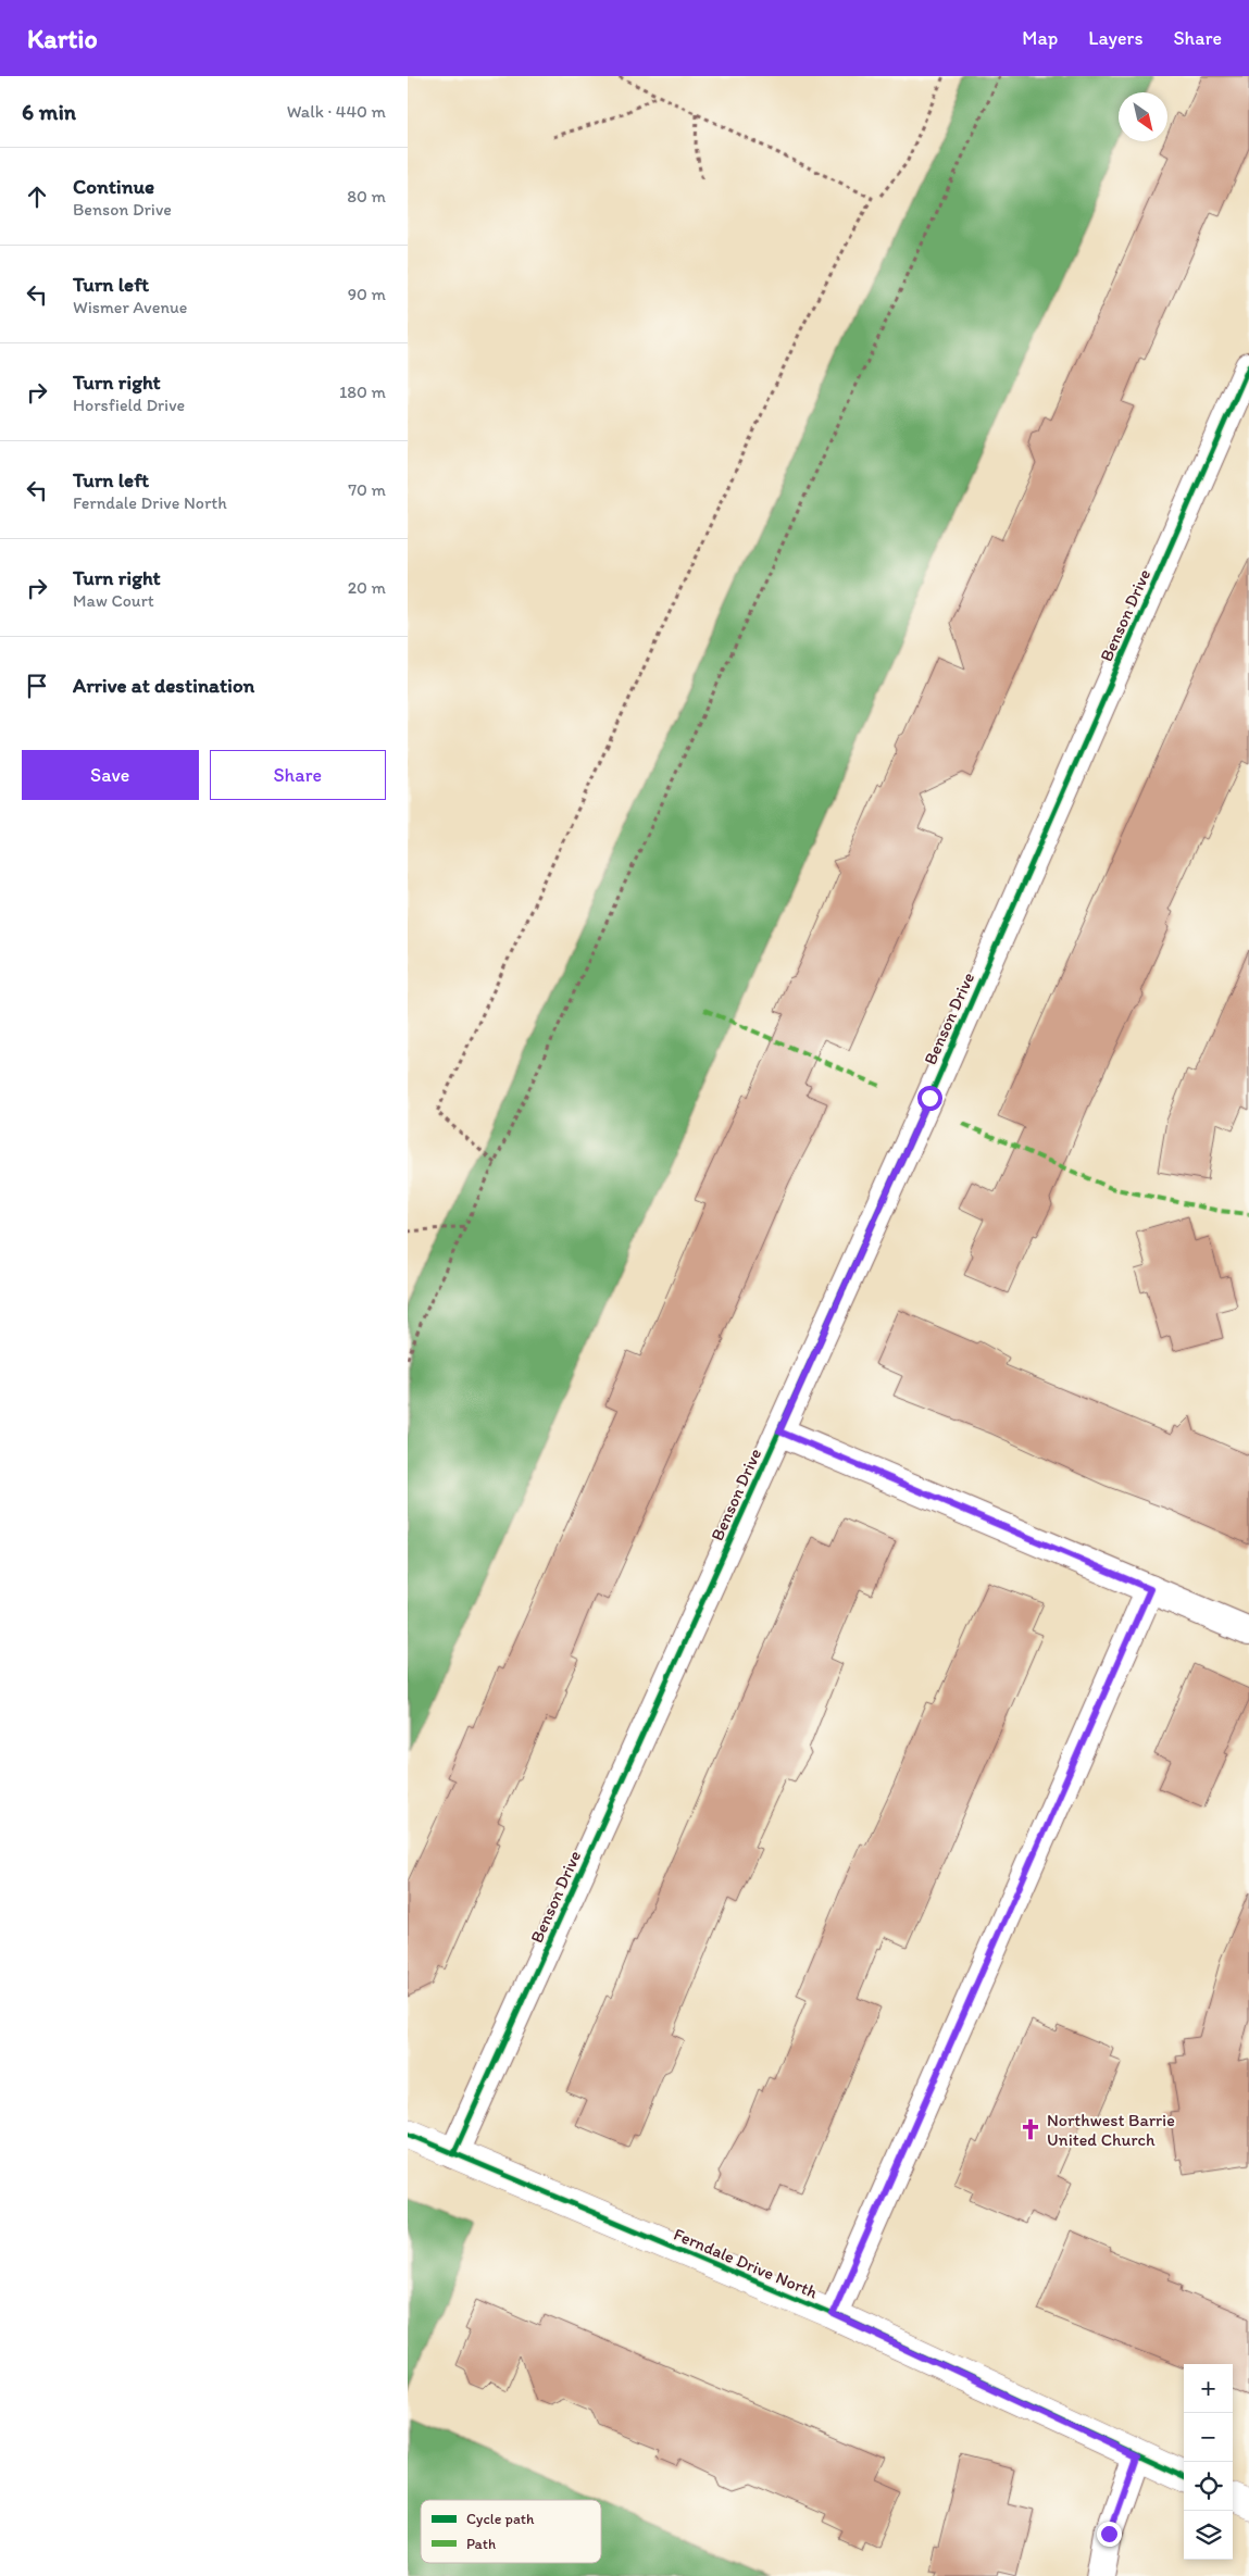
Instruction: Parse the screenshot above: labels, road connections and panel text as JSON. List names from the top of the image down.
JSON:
{
  "streets": {
    "main road": ["Ferndale Drive North"],
    "street": ["Benson Drive"]
  },
  "crossings": [
    ["Benson Drive", "Ferndale Drive North"]
  ],
  "places": {
    "church": ["Northwest Barrie United Church"]
  },
  "legend": ["Cycle path", "Path"],
  "north": "bottom right",
  "page": {
    "header": "Kartio",
    "nav": ["Map", "Layers", "Share"],
    "heading": ["6 min", "Walk · 440 m"],
    "list": [
      ["Continue", "Benson Drive", "80 m"],
      ["Turn left", "Wismer Avenue", "90 m"],
      ["Turn right", "Horsfield Drive", "180 m"],
      ["Turn left", "Ferndale Drive North", "70 m"],
      ["Turn right", "Maw Court", "20 m"],
      "Arrive at destination"
    ],
    "buttons": ["Save", "Share"],
    "map_buttons": ["+", "−"]
  }
}
